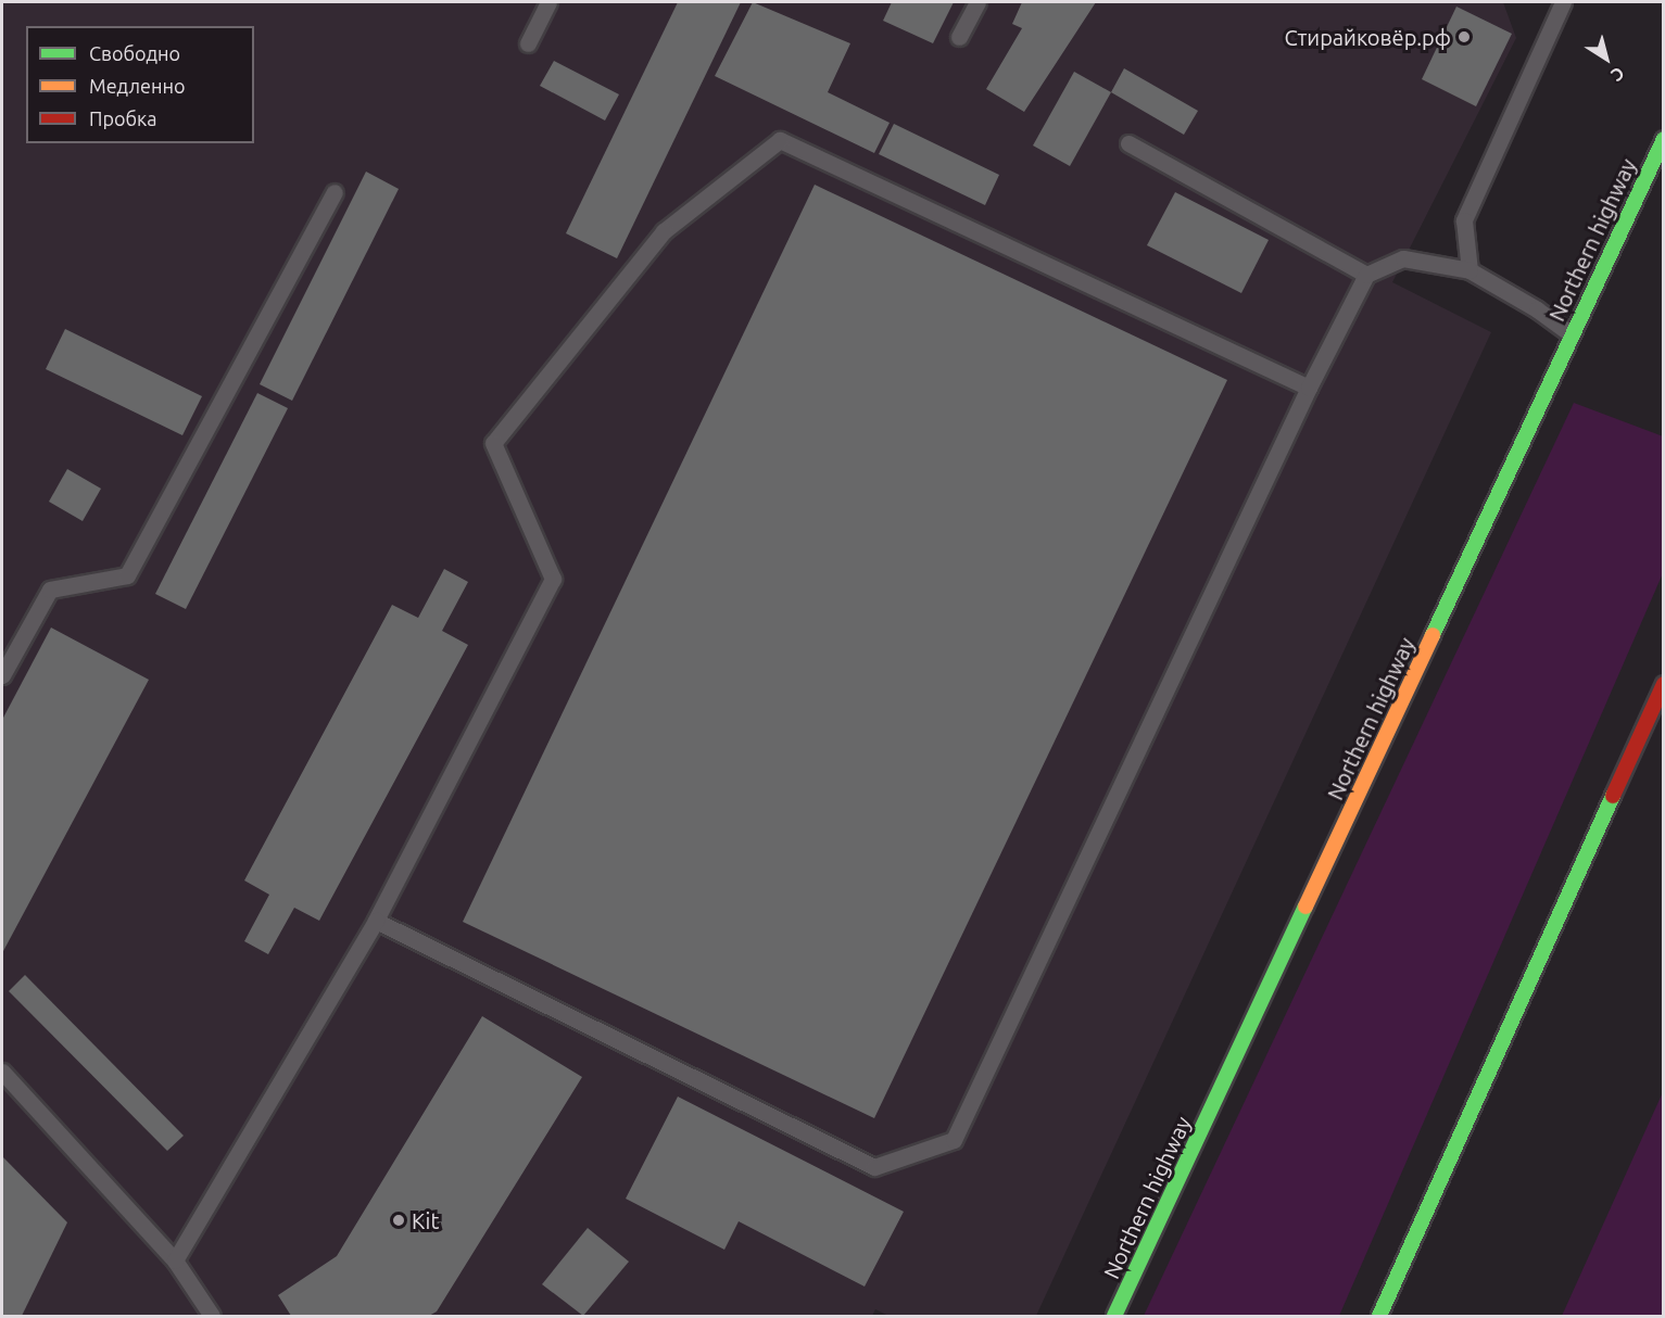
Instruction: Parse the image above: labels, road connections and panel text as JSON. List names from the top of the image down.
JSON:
{
  "streets": {
    "main road": ["Northern highway"]
  },
  "places": ["Стирайковёр.рф", "Kit"],
  "legend": ["Свободно", "Медленно", "Пробка"],
  "north": "bottom right"
}
